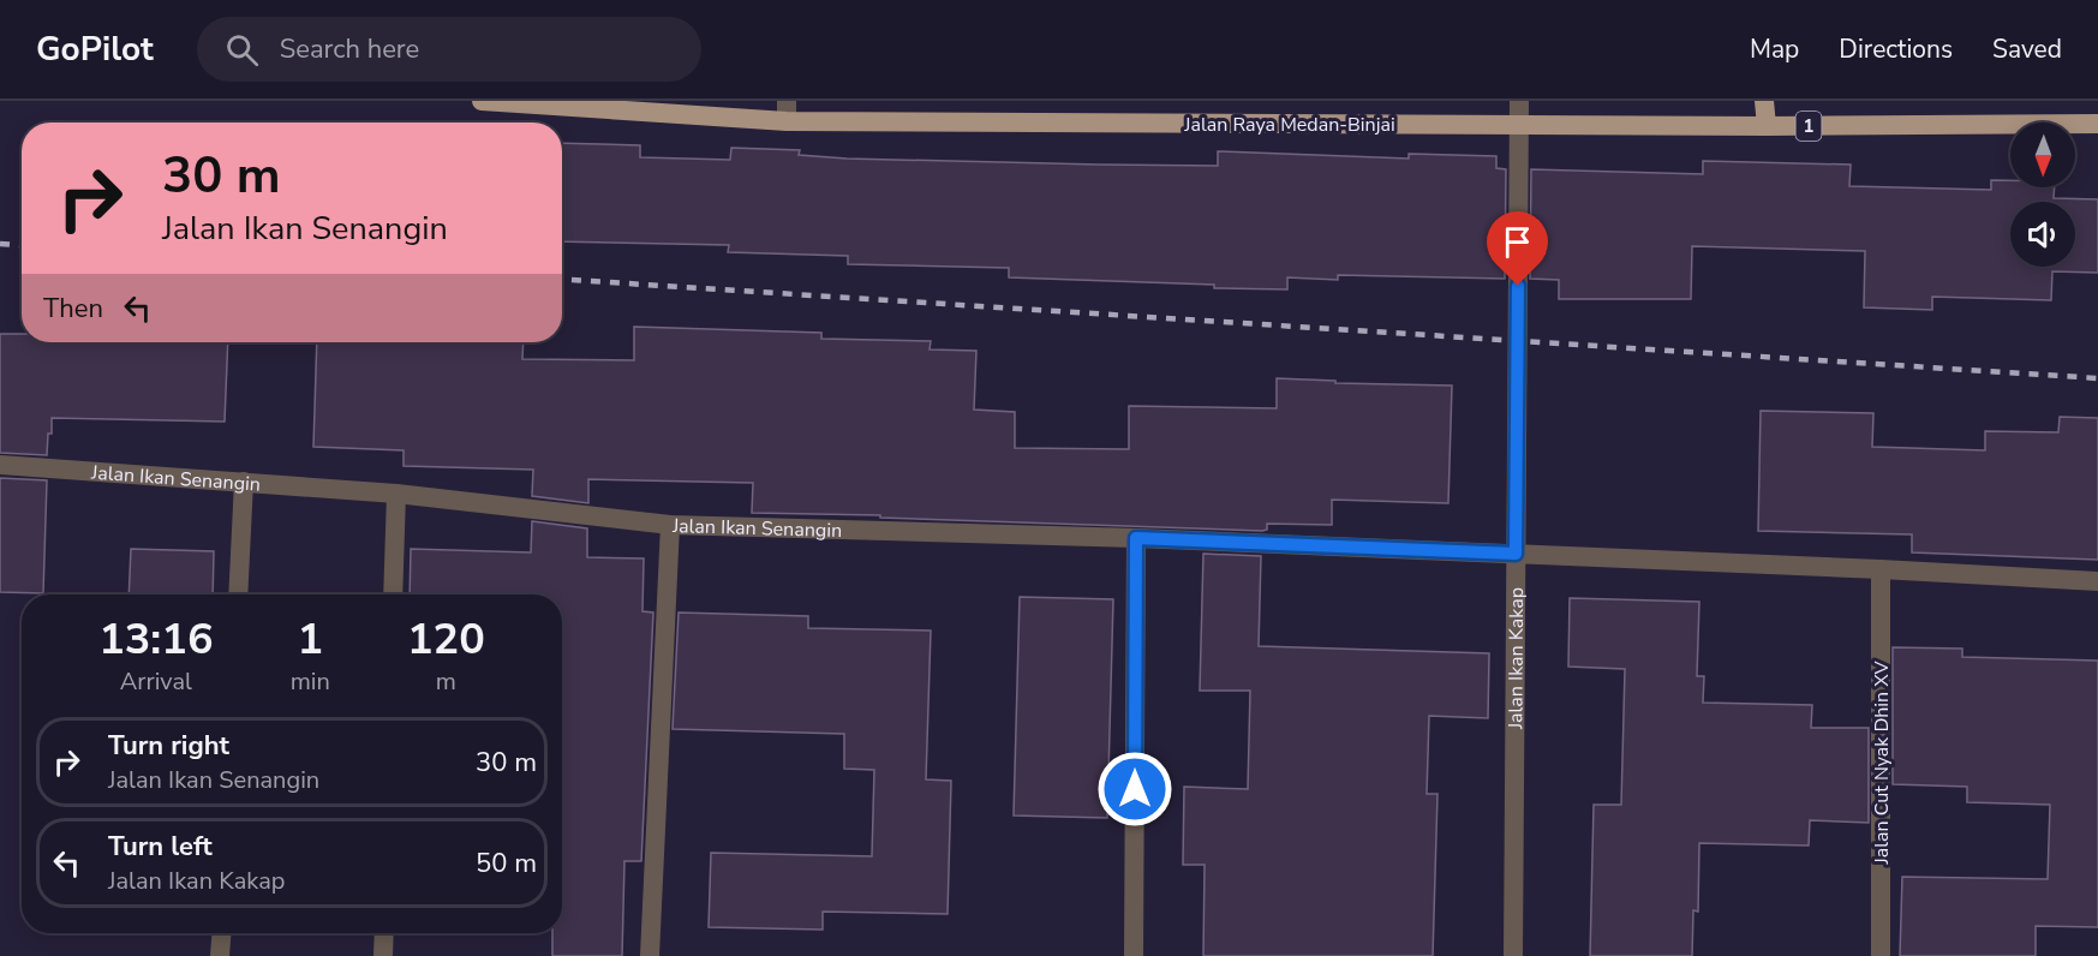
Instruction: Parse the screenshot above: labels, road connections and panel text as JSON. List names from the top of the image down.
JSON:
{
  "streets": {
    "main road": ["Jalan Raya Medan-Binjai", "1"],
    "street": ["Jalan Ikan Senangin", "Jalan Ikan Kakap", "Jalan Cut Nyak Dhin XV"]
  },
  "crossings": [
    ["Jalan Raya Medan-Binjai", "Jalan Ikan Kakap"],
    ["Jalan Ikan Senangin", "Jalan Ikan Kakap"],
    ["Jalan Ikan Senangin", "Jalan Cut Nyak Dhin XV"]
  ],
  "north": "bottom",
  "page": {
    "header": "GoPilot",
    "search": "Search here",
    "nav": ["Map", "Directions", "Saved"],
    "turn": ["30 m", "Jalan Ikan Senangin"],
    "then": "Then",
    "eta": [
      "13:16",
      "Arrival",
      "1",
      "min",
      "120",
      "m"
    ],
    "list": [
      {
        "name": "Turn right",
        "note": "Jalan Ikan Senangin",
        "value": "30 m"
      },
      {
        "name": "Turn left",
        "note": "Jalan Ikan Kakap",
        "value": "50 m"
      }
    ]
  }
}
